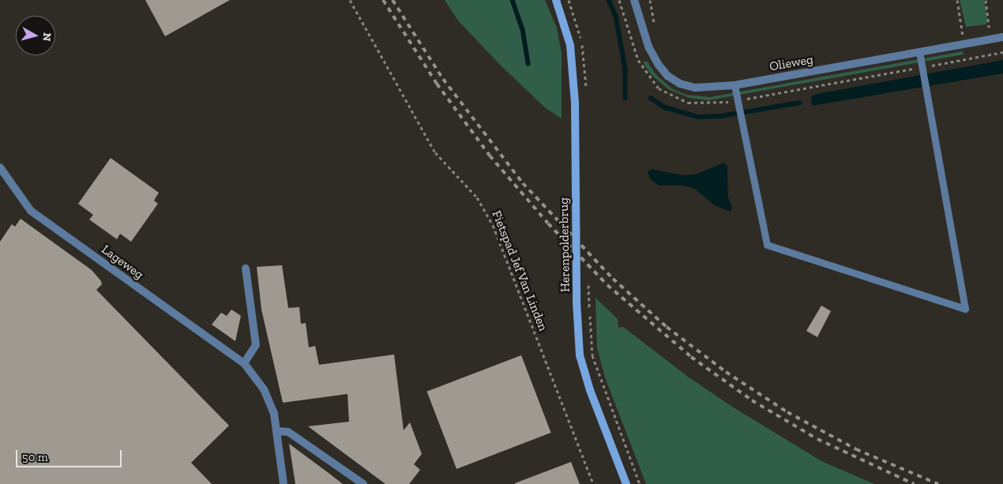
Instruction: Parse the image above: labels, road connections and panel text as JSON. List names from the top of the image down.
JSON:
{
  "streets": {
    "street": ["Olieweg", "Herenpolderbrug", "Lageweg"],
    "path": ["Fietspad Jef Van Linden"]
  },
  "scale_bar": "50 m",
  "north": "right"
}
